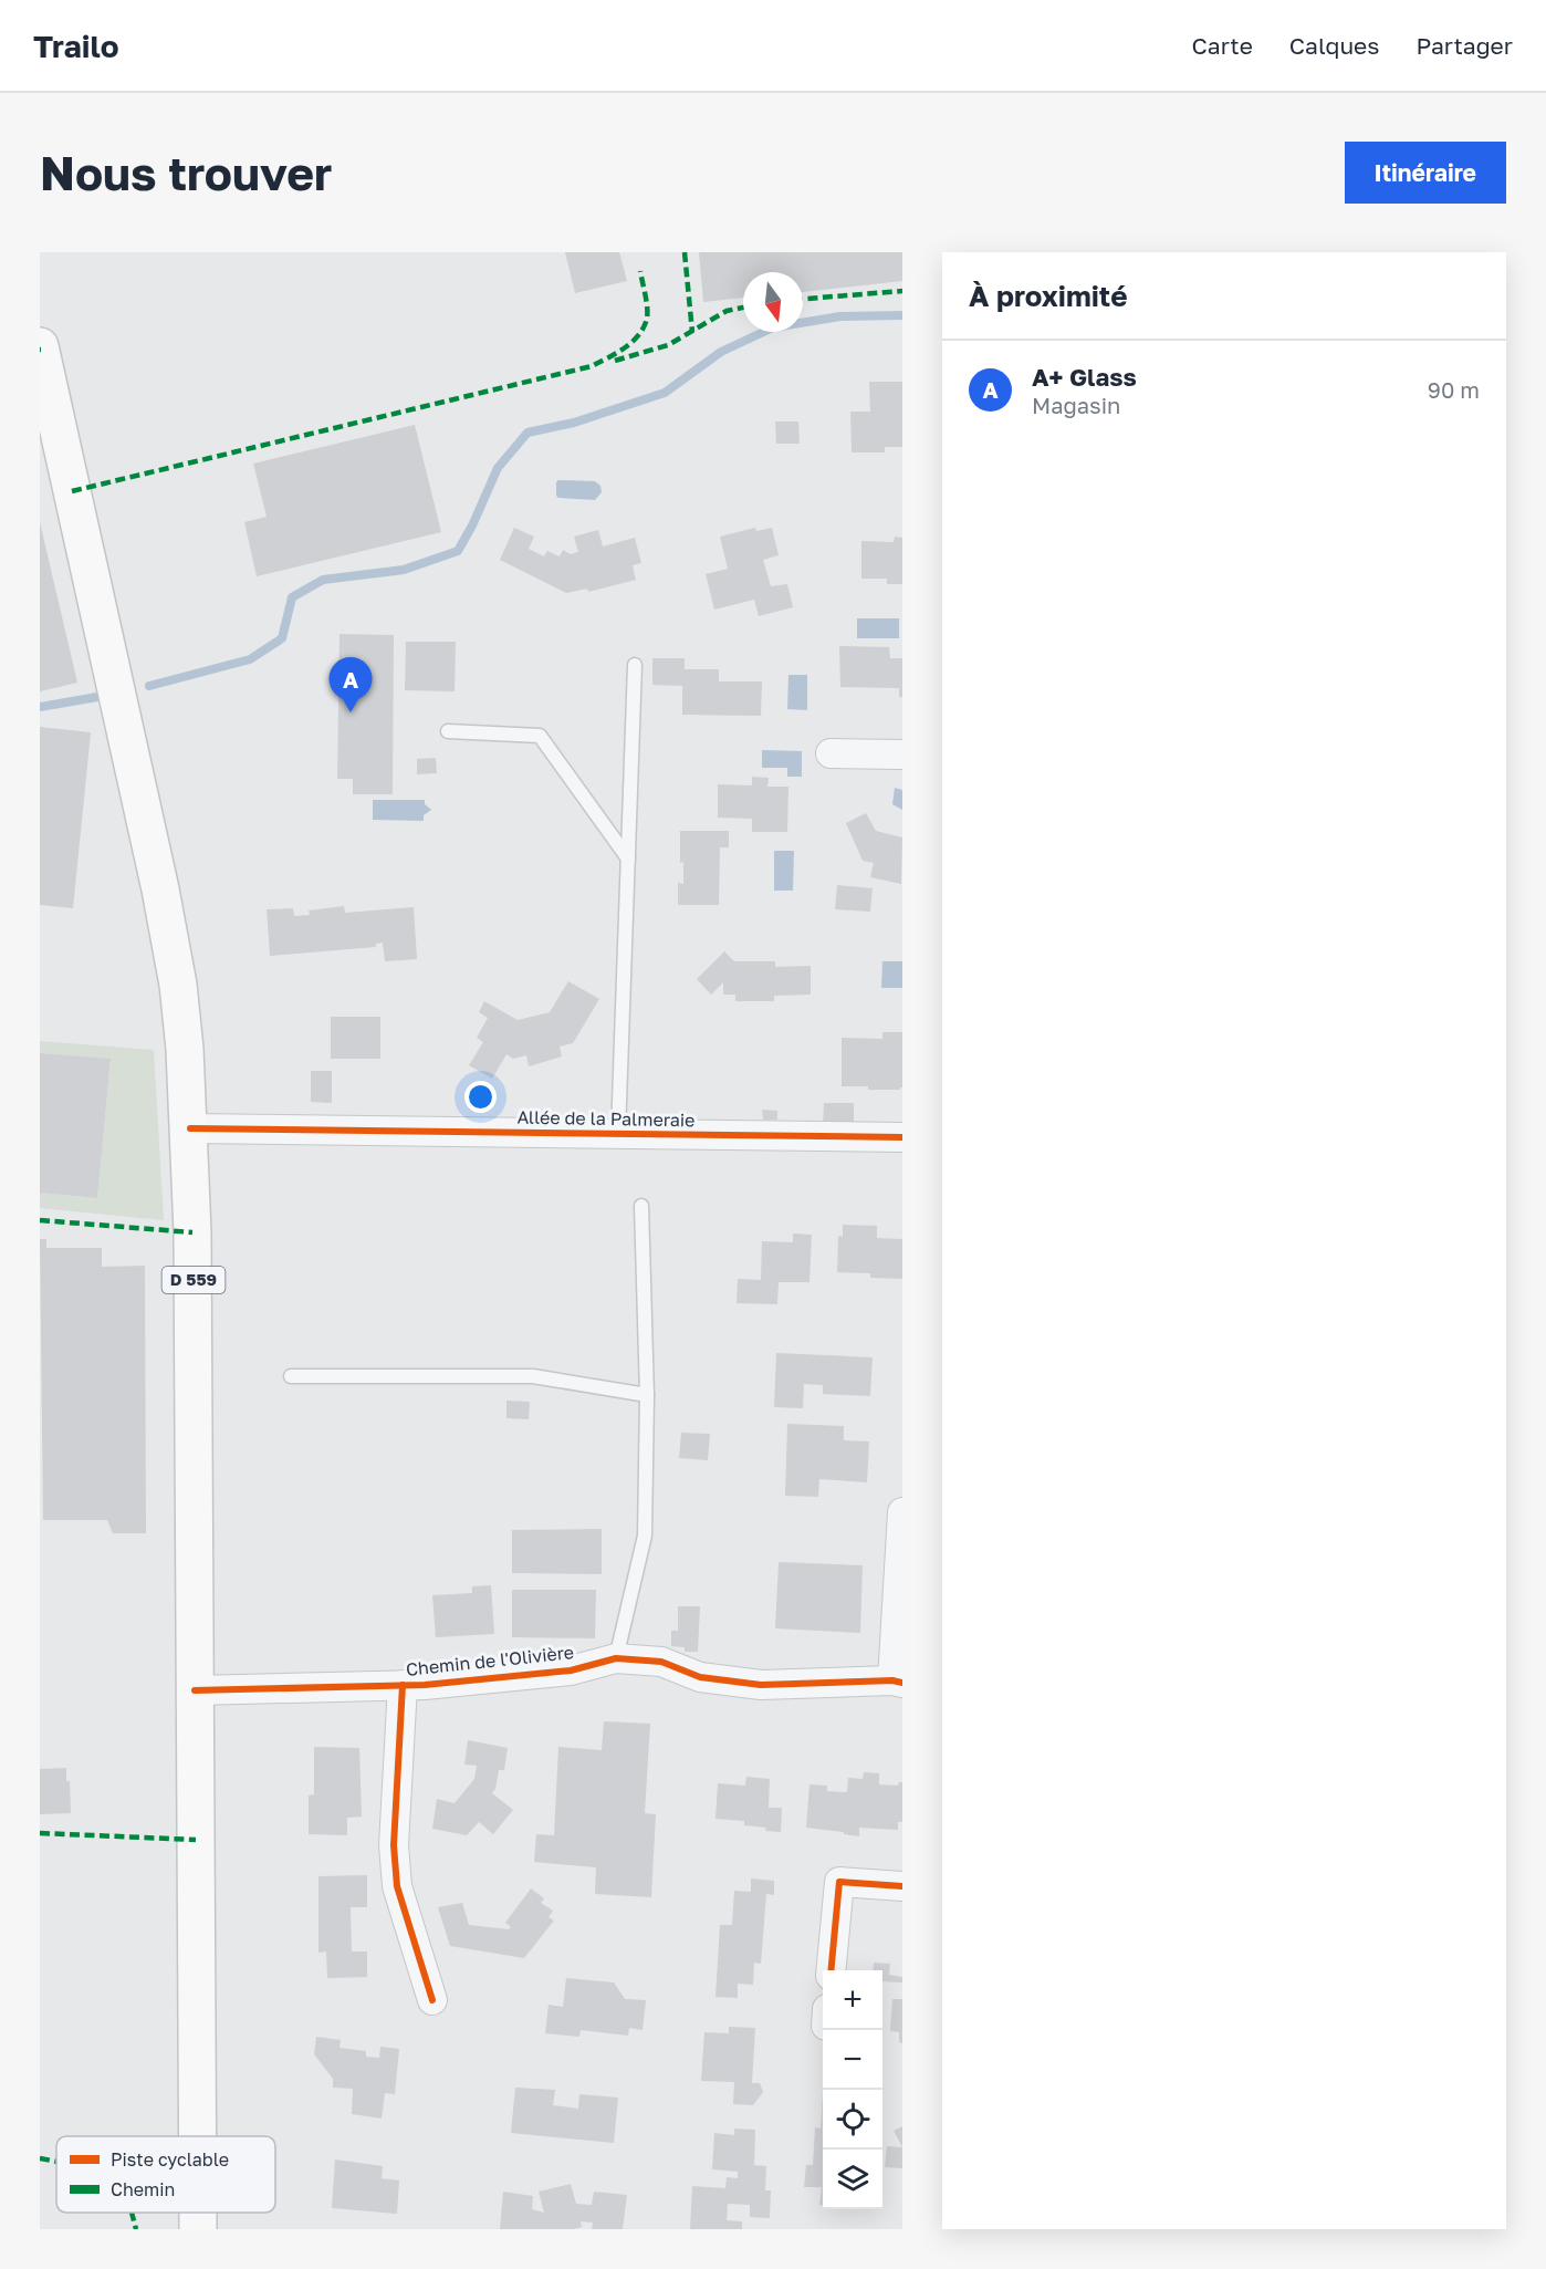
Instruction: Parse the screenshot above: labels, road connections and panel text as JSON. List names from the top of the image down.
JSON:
{
  "streets": {
    "main road": ["D 559"],
    "street": ["Allée de la Palmeraie", "Chemin de l'Olivière"]
  },
  "crossings": [
    ["Allée de la Palmeraie", "D 559"],
    ["D 559", "Chemin de l'Olivière"]
  ],
  "legend": ["Piste cyclable", "Chemin"],
  "north": "bottom",
  "page": {
    "header": "Trailo",
    "nav": ["Carte", "Calques", "Partager"],
    "buttons": "Itinéraire",
    "title": "Nous trouver",
    "heading": "À proximité",
    "list": [
      {
        "mark": "A",
        "name": "A+ Glass",
        "note": "Magasin",
        "value": "90 m"
      }
    ],
    "pins": "A",
    "map_buttons": ["+", "−"]
  }
}
